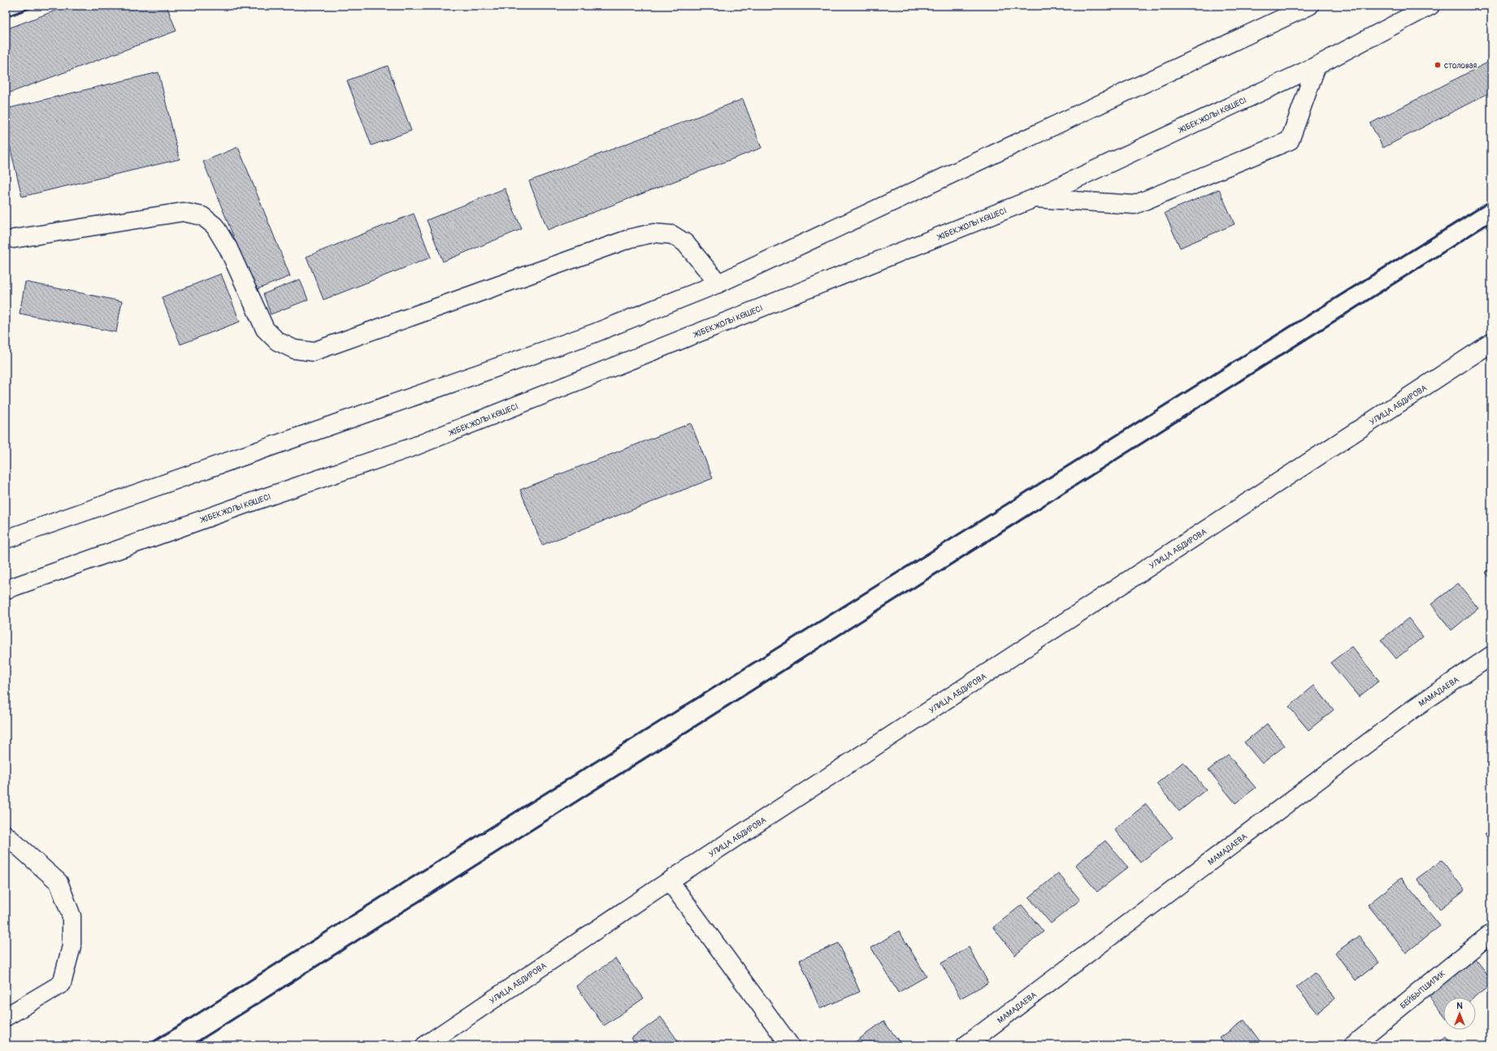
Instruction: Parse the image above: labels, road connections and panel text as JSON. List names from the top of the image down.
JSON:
{
  "streets": {
    "main road": [
      "ЖІБЕК ЖОЛЫ КӨШЕСІ",
      "УЛИЦА АБДИРОВА",
      "МАМАДАЕВА",
      "БЕЙБЫТШИЛИК"
    ]
  },
  "places": ["столовая"],
  "north": "top"
}
